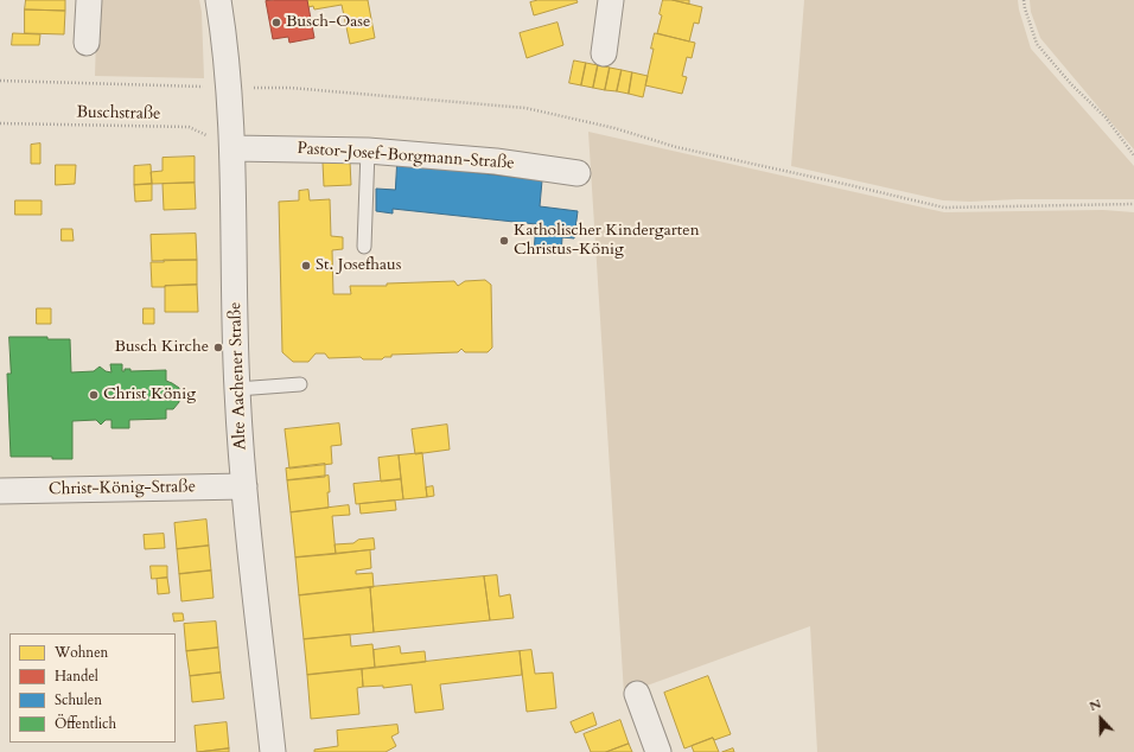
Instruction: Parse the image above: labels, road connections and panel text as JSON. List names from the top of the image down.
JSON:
{
  "streets": {
    "street": ["Pastor-Josef-Borgmann-Straße", "Alte Aachener Straße", "Christ-König-Straße"],
    "path": ["Buschstraße"]
  },
  "crossings": [
    ["Buschstraße", "Pastor-Josef-Borgmann-Straße"],
    ["Buschstraße", "Alte Aachener Straße"],
    ["Pastor-Josef-Borgmann-Straße", "Alte Aachener Straße"],
    ["Alte Aachener Straße", "Christ-König-Straße"]
  ],
  "places": [
    "Busch-Oase",
    "Katholischer Kindergarten Christus-König",
    "St. Josefhaus",
    "Busch Kirche",
    "Christ König"
  ],
  "legend": [
    "Wohnen",
    "Handel",
    "Schulen",
    "Öffentlich"
  ],
  "north": "top"
}
